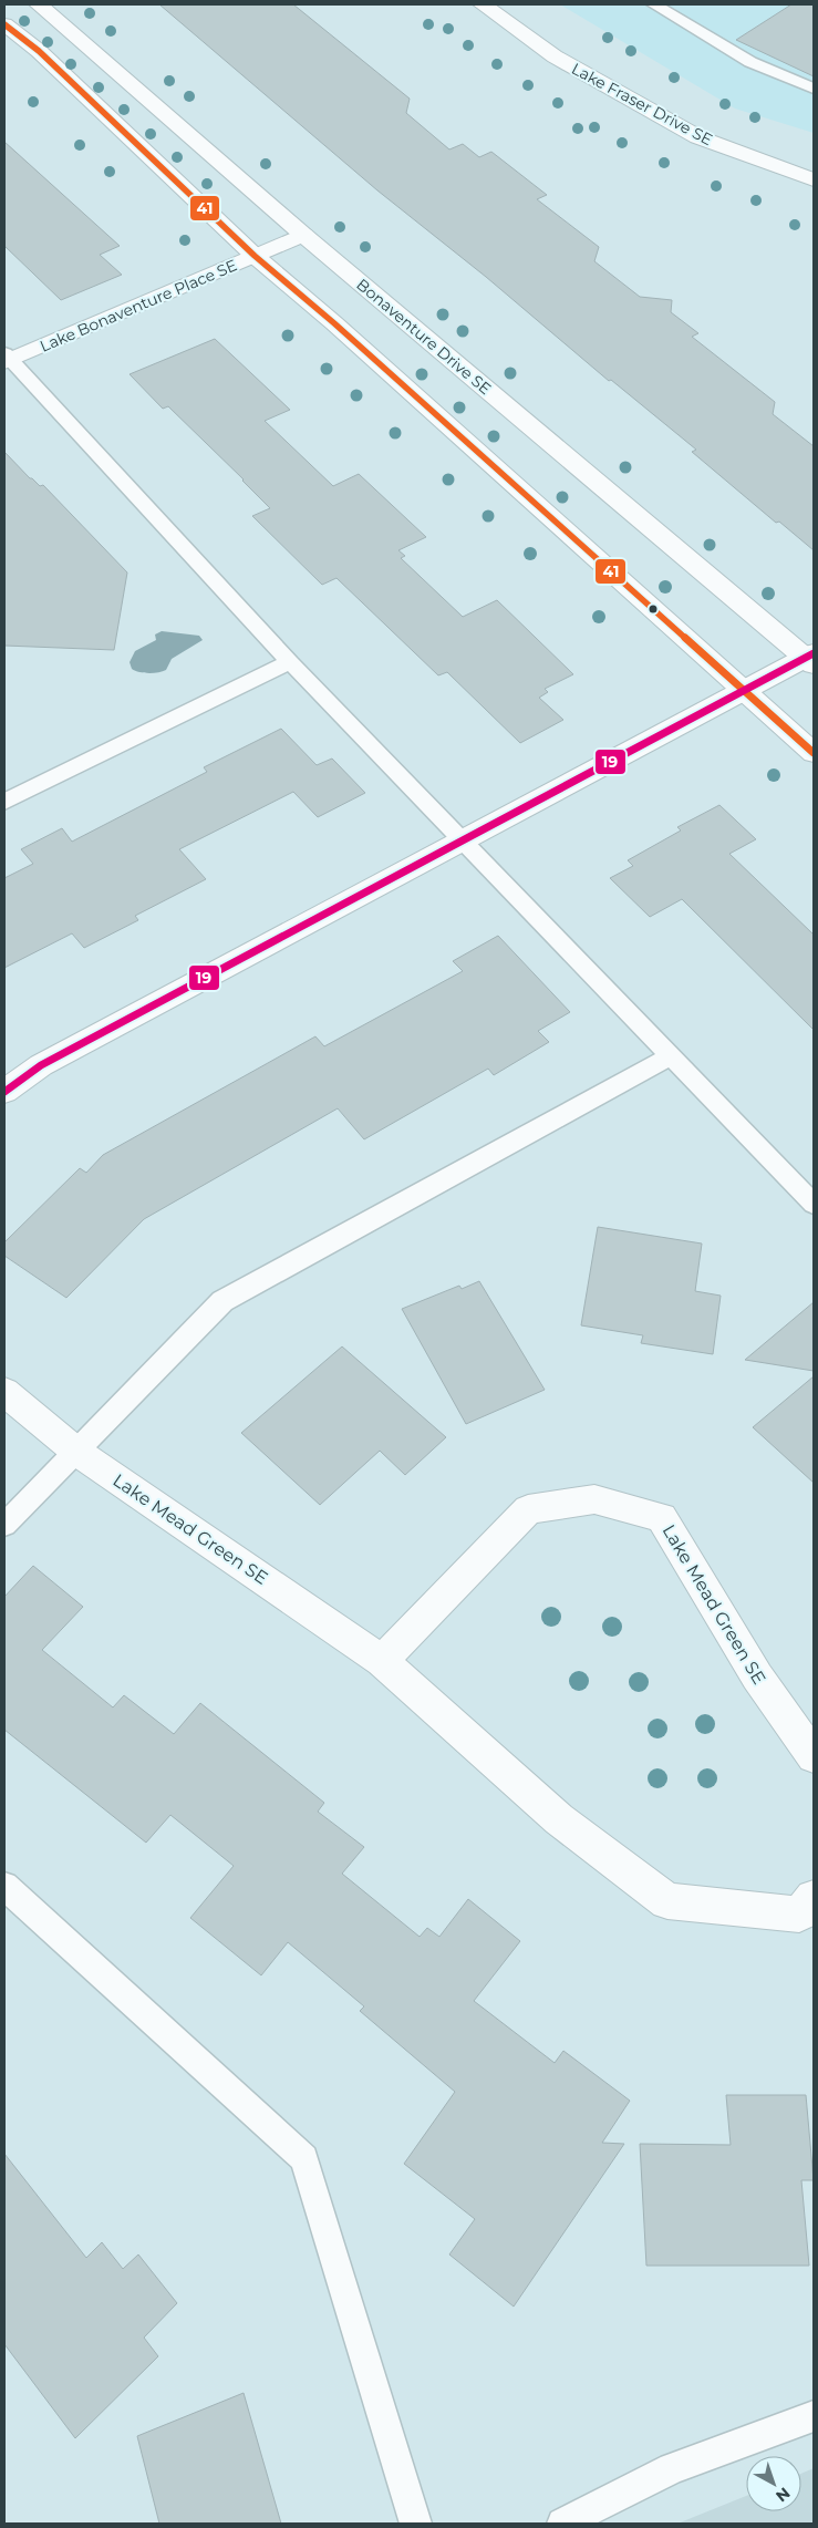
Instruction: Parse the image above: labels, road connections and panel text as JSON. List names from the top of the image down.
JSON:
{
  "streets": {
    "street": [
      "Lake Fraser Drive SE",
      "Lake Bonaventure Place SE",
      "Bonaventure Drive SE",
      "Lake Mead Green SE"
    ]
  },
  "crossings": [
    ["Lake Bonaventure Place SE", "Bonaventure Drive SE"]
  ],
  "lines": ["transit line 41", "transit line 19"],
  "north": "bottom right"
}
